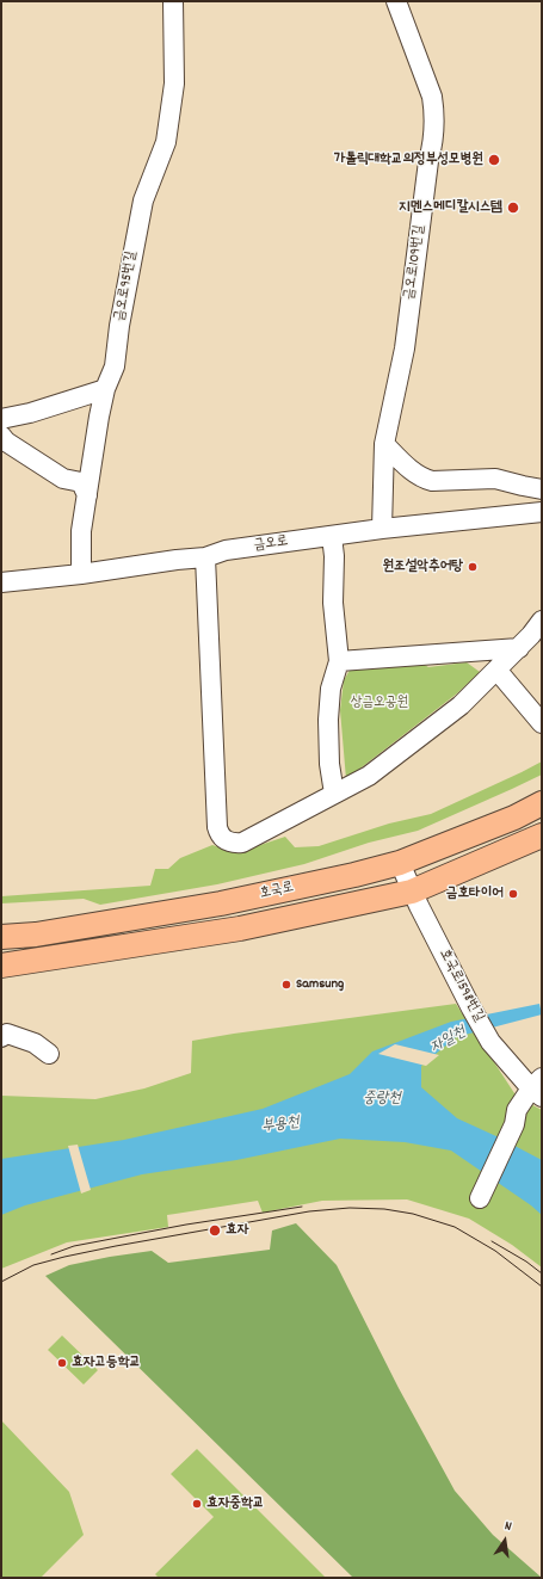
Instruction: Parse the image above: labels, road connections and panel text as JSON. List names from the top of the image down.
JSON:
{
  "streets": {
    "main road": ["호국로"],
    "street": [
      "금오로109번길",
      "금오로95번길",
      "금오로",
      "호국로1598번길"
    ]
  },
  "crossings": [
    ["금오로109번길", "금오로"],
    ["금오로95번길", "금오로"],
    ["호국로", "호국로1598번길"]
  ],
  "water": ["자일천", "중랑천", "부용천"],
  "parks": ["상금오공원"],
  "places": [
    "가톨릭대학교의정부성모병원",
    "지멘스메디칼시스템",
    "원조설악추어탕",
    "금호타이어",
    "Samsung",
    "효자",
    "효자고등학교",
    "효자중학교"
  ],
  "north": "top"
}
